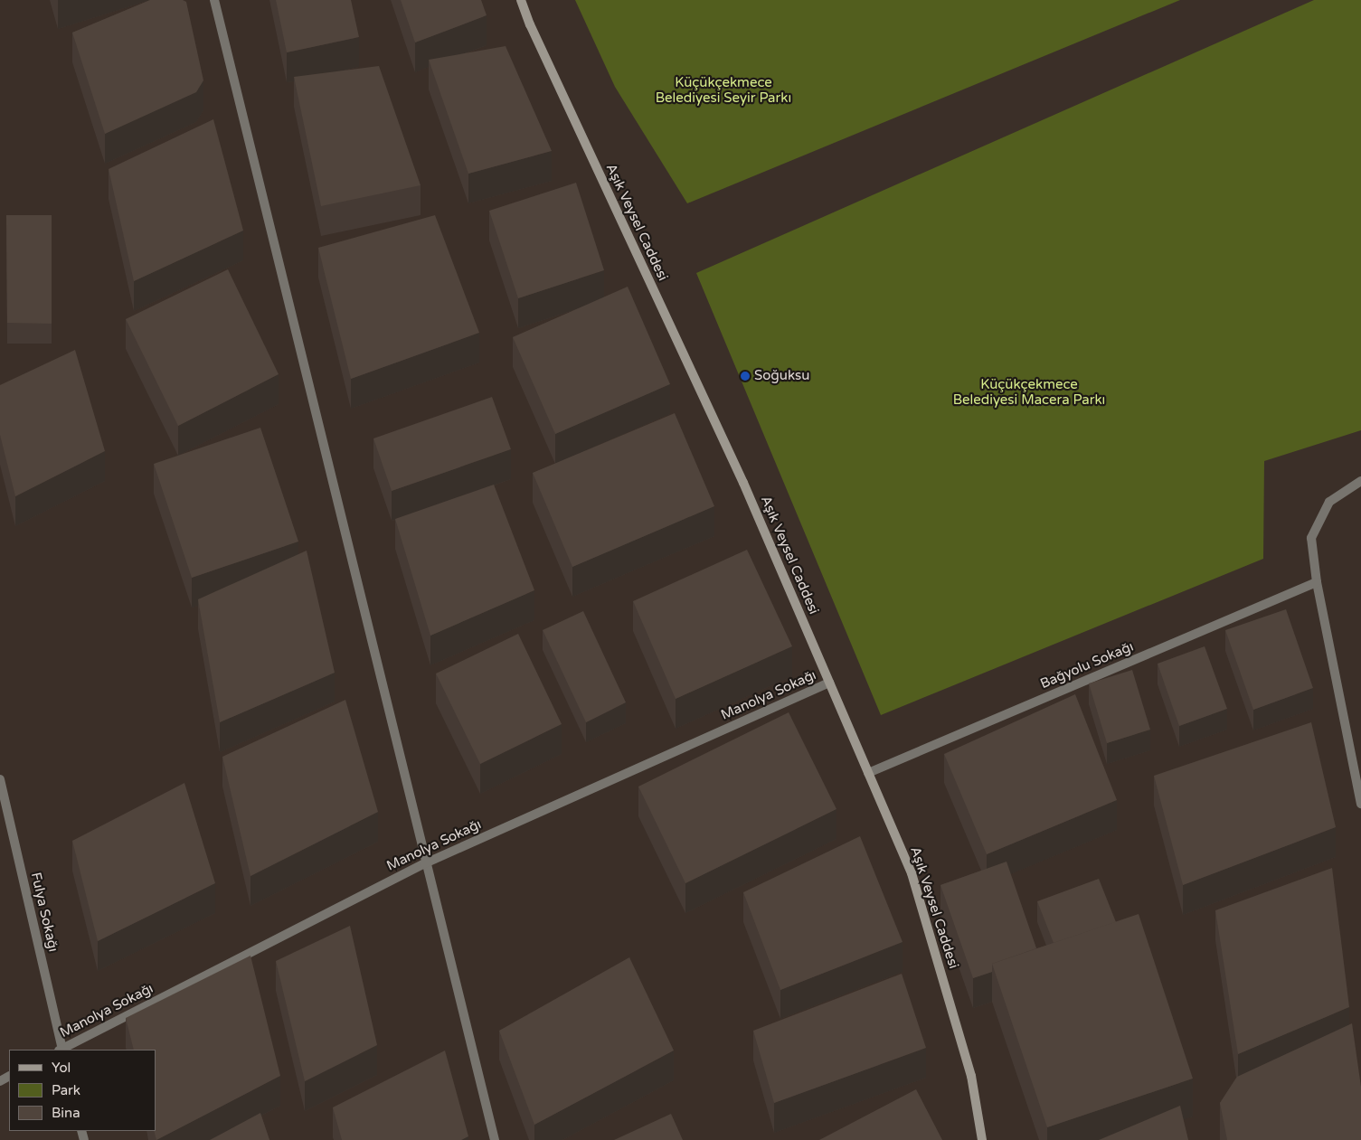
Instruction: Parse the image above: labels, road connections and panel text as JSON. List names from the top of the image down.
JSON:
{
  "streets": {
    "main road": ["Aşık Veysel Caddesi"],
    "street": ["Bağyolu Sokağı", "Manolya Sokağı", "Fulya Sokağı"]
  },
  "crossings": [
    ["Aşık Veysel Caddesi", "Bağyolu Sokağı"],
    ["Aşık Veysel Caddesi", "Manolya Sokağı"]
  ],
  "parks": ["Küçükçekmece Belediyesi Seyir Parkı", "Küçükçekmece Belediyesi Macera Parkı"],
  "places": ["Soğuksu"],
  "legend": ["Yol", "Park", "Bina"]
}
